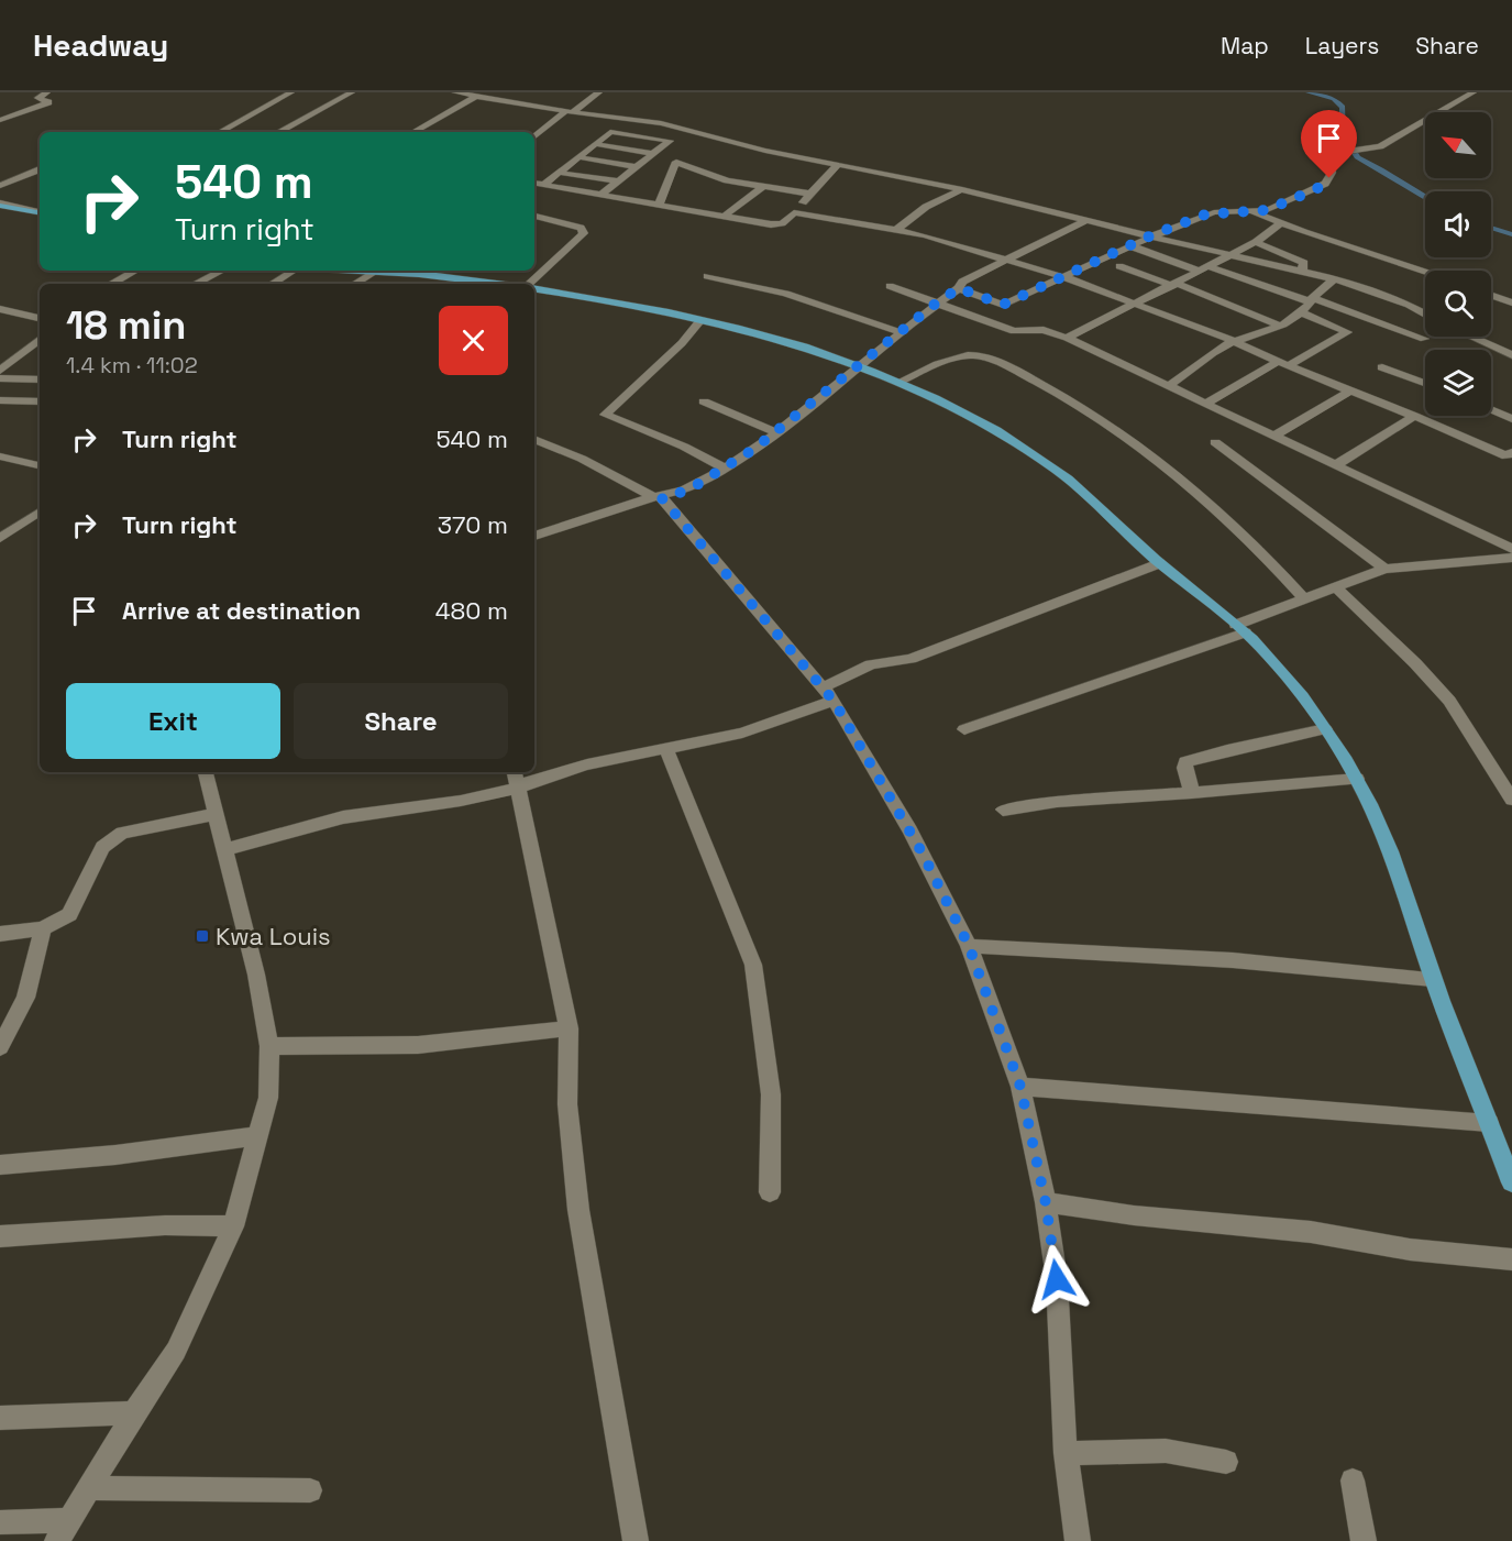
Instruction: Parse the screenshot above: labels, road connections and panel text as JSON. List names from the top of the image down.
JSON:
{
  "places": {
    "transit": ["Kwa Louis"]
  },
  "north": "top left",
  "page": {
    "header": "Headway",
    "nav": ["Map", "Layers", "Share"],
    "turn": ["540 m", "Turn right"],
    "heading": ["18 min", "1.4 km · 11:02"],
    "list": [
      {
        "name": "Turn right",
        "value": "540 m"
      },
      {
        "name": "Turn right",
        "value": "370 m"
      },
      {
        "name": "Arrive at destination",
        "value": "480 m"
      }
    ],
    "buttons": ["Exit", "Share"]
  }
}
